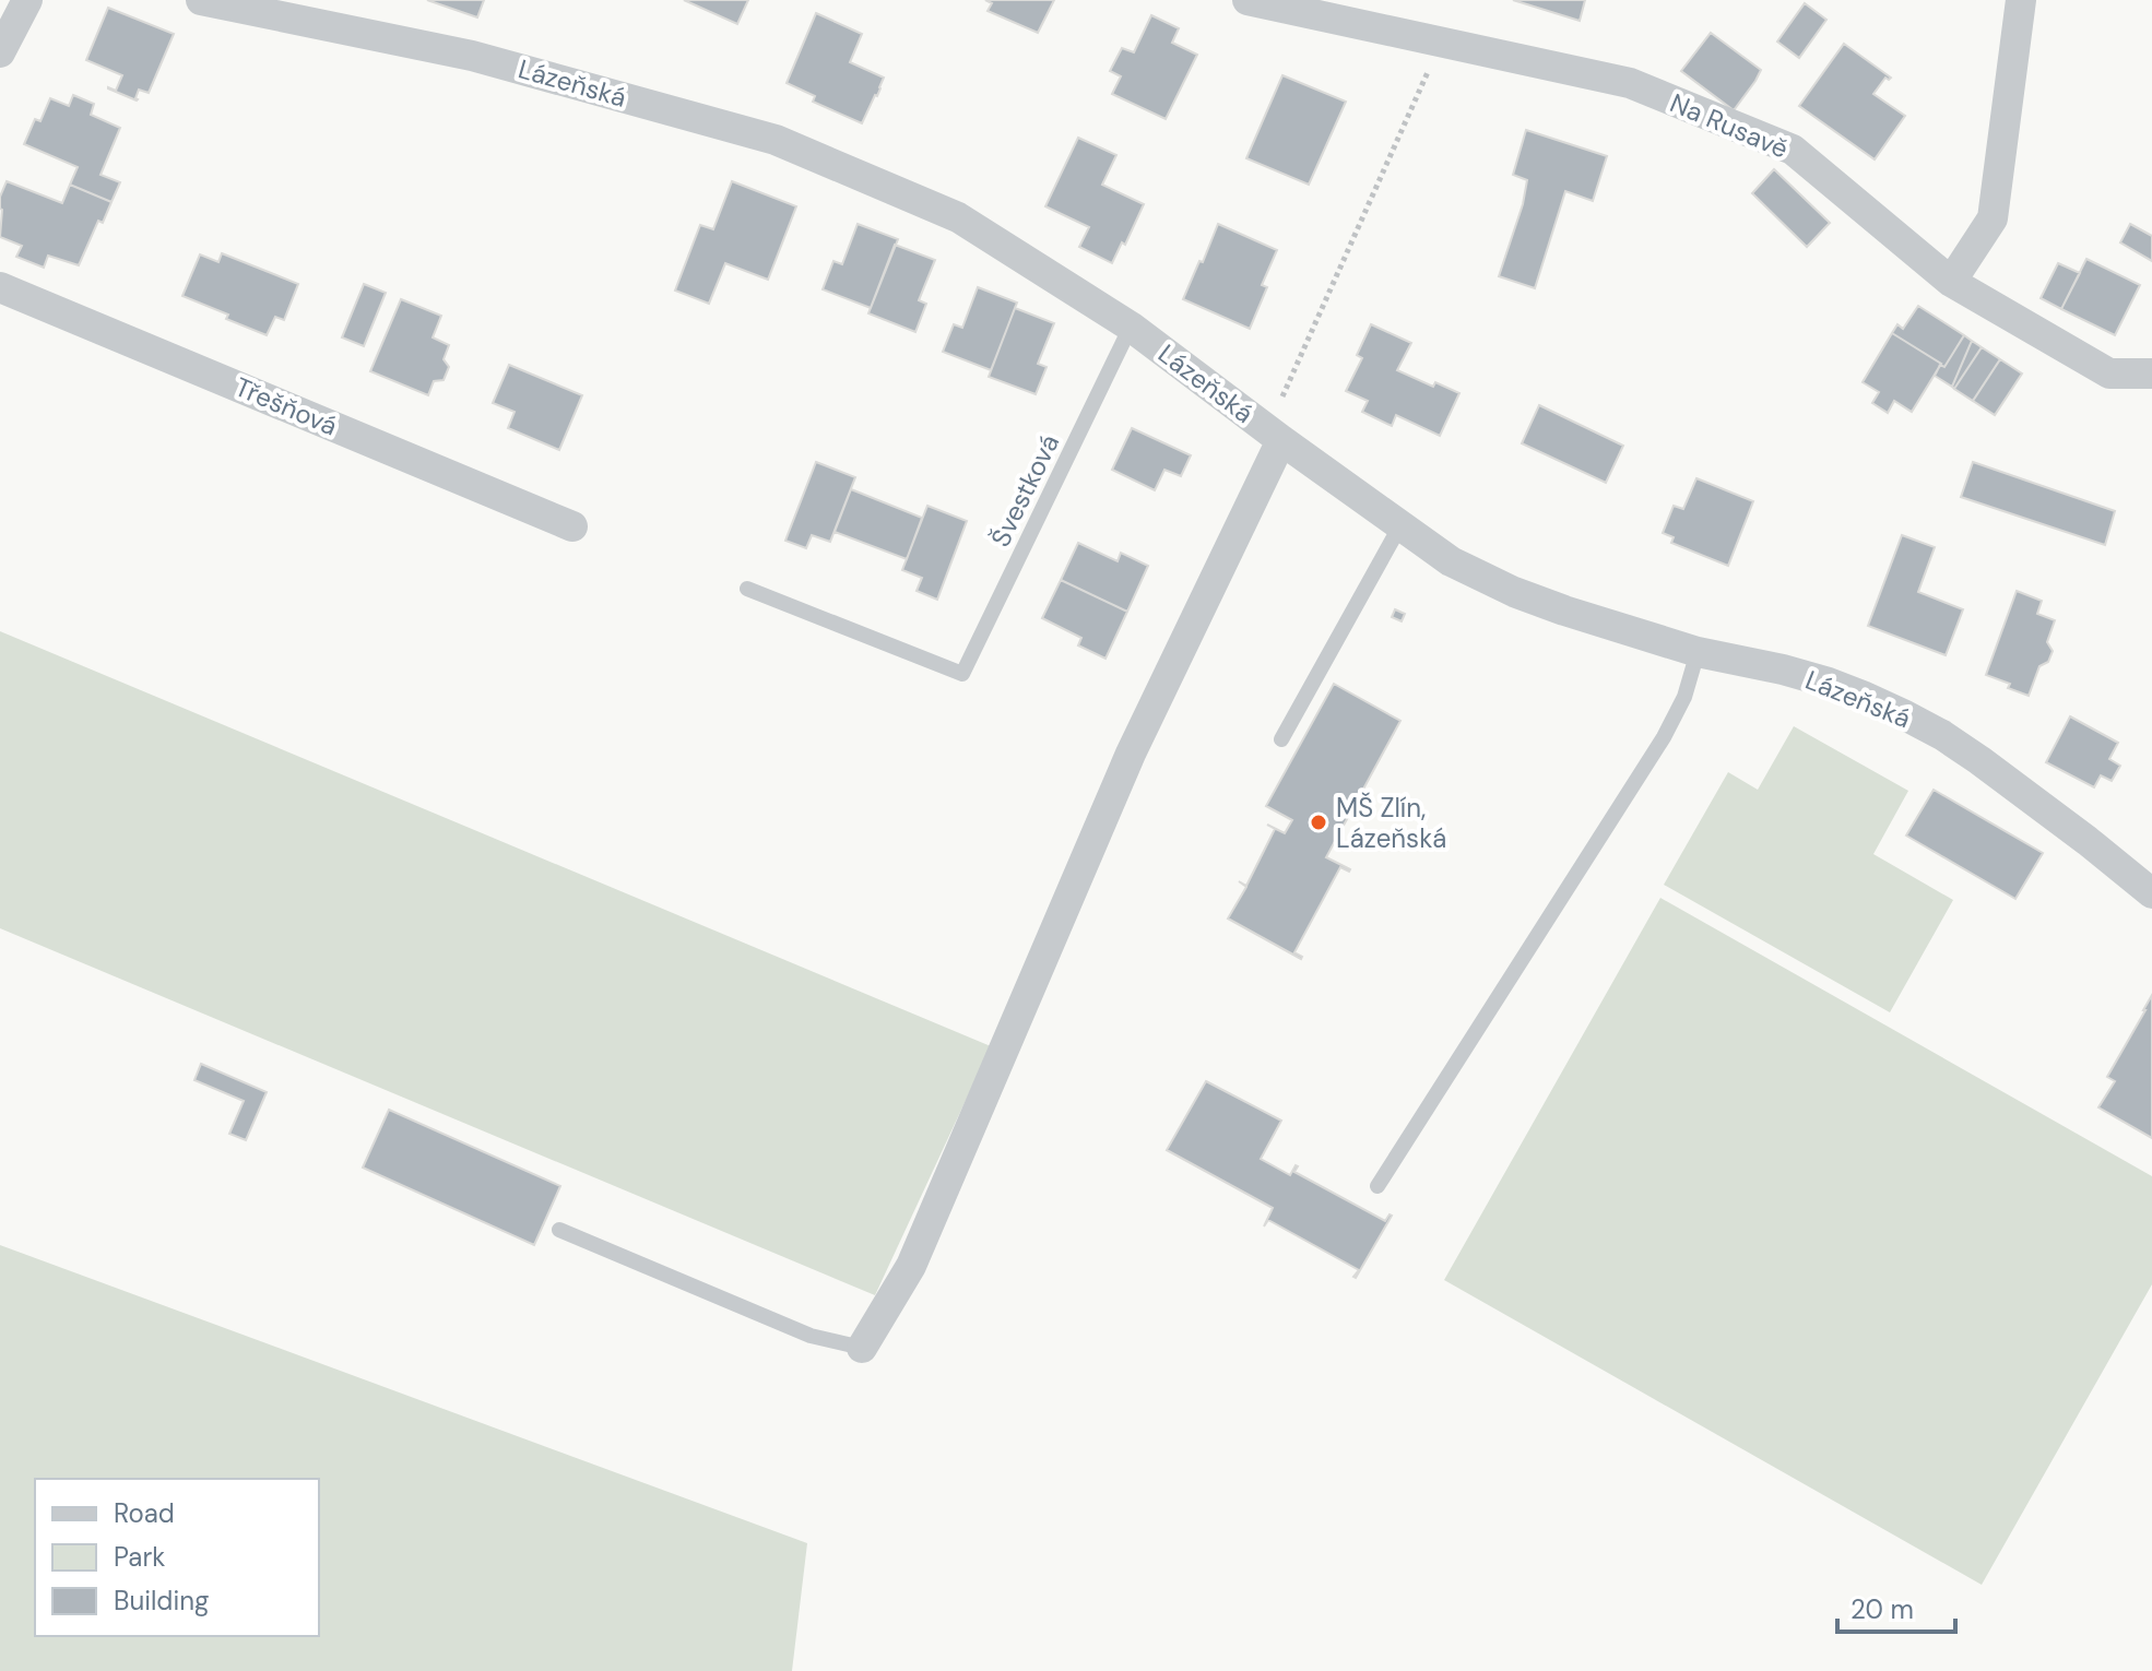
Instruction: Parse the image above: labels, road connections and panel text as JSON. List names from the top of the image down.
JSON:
{
  "streets": {
    "street": ["Lázeňská", "Na Rusavě", "Třešňová"],
    "lane": ["Švestková"]
  },
  "crossings": [
    ["Lázeňská", "Švestková"]
  ],
  "places": ["MŠ Zlín, Lázeňská"],
  "legend": ["Road", "Park", "Building"],
  "scale_bar": "20 m"
}
